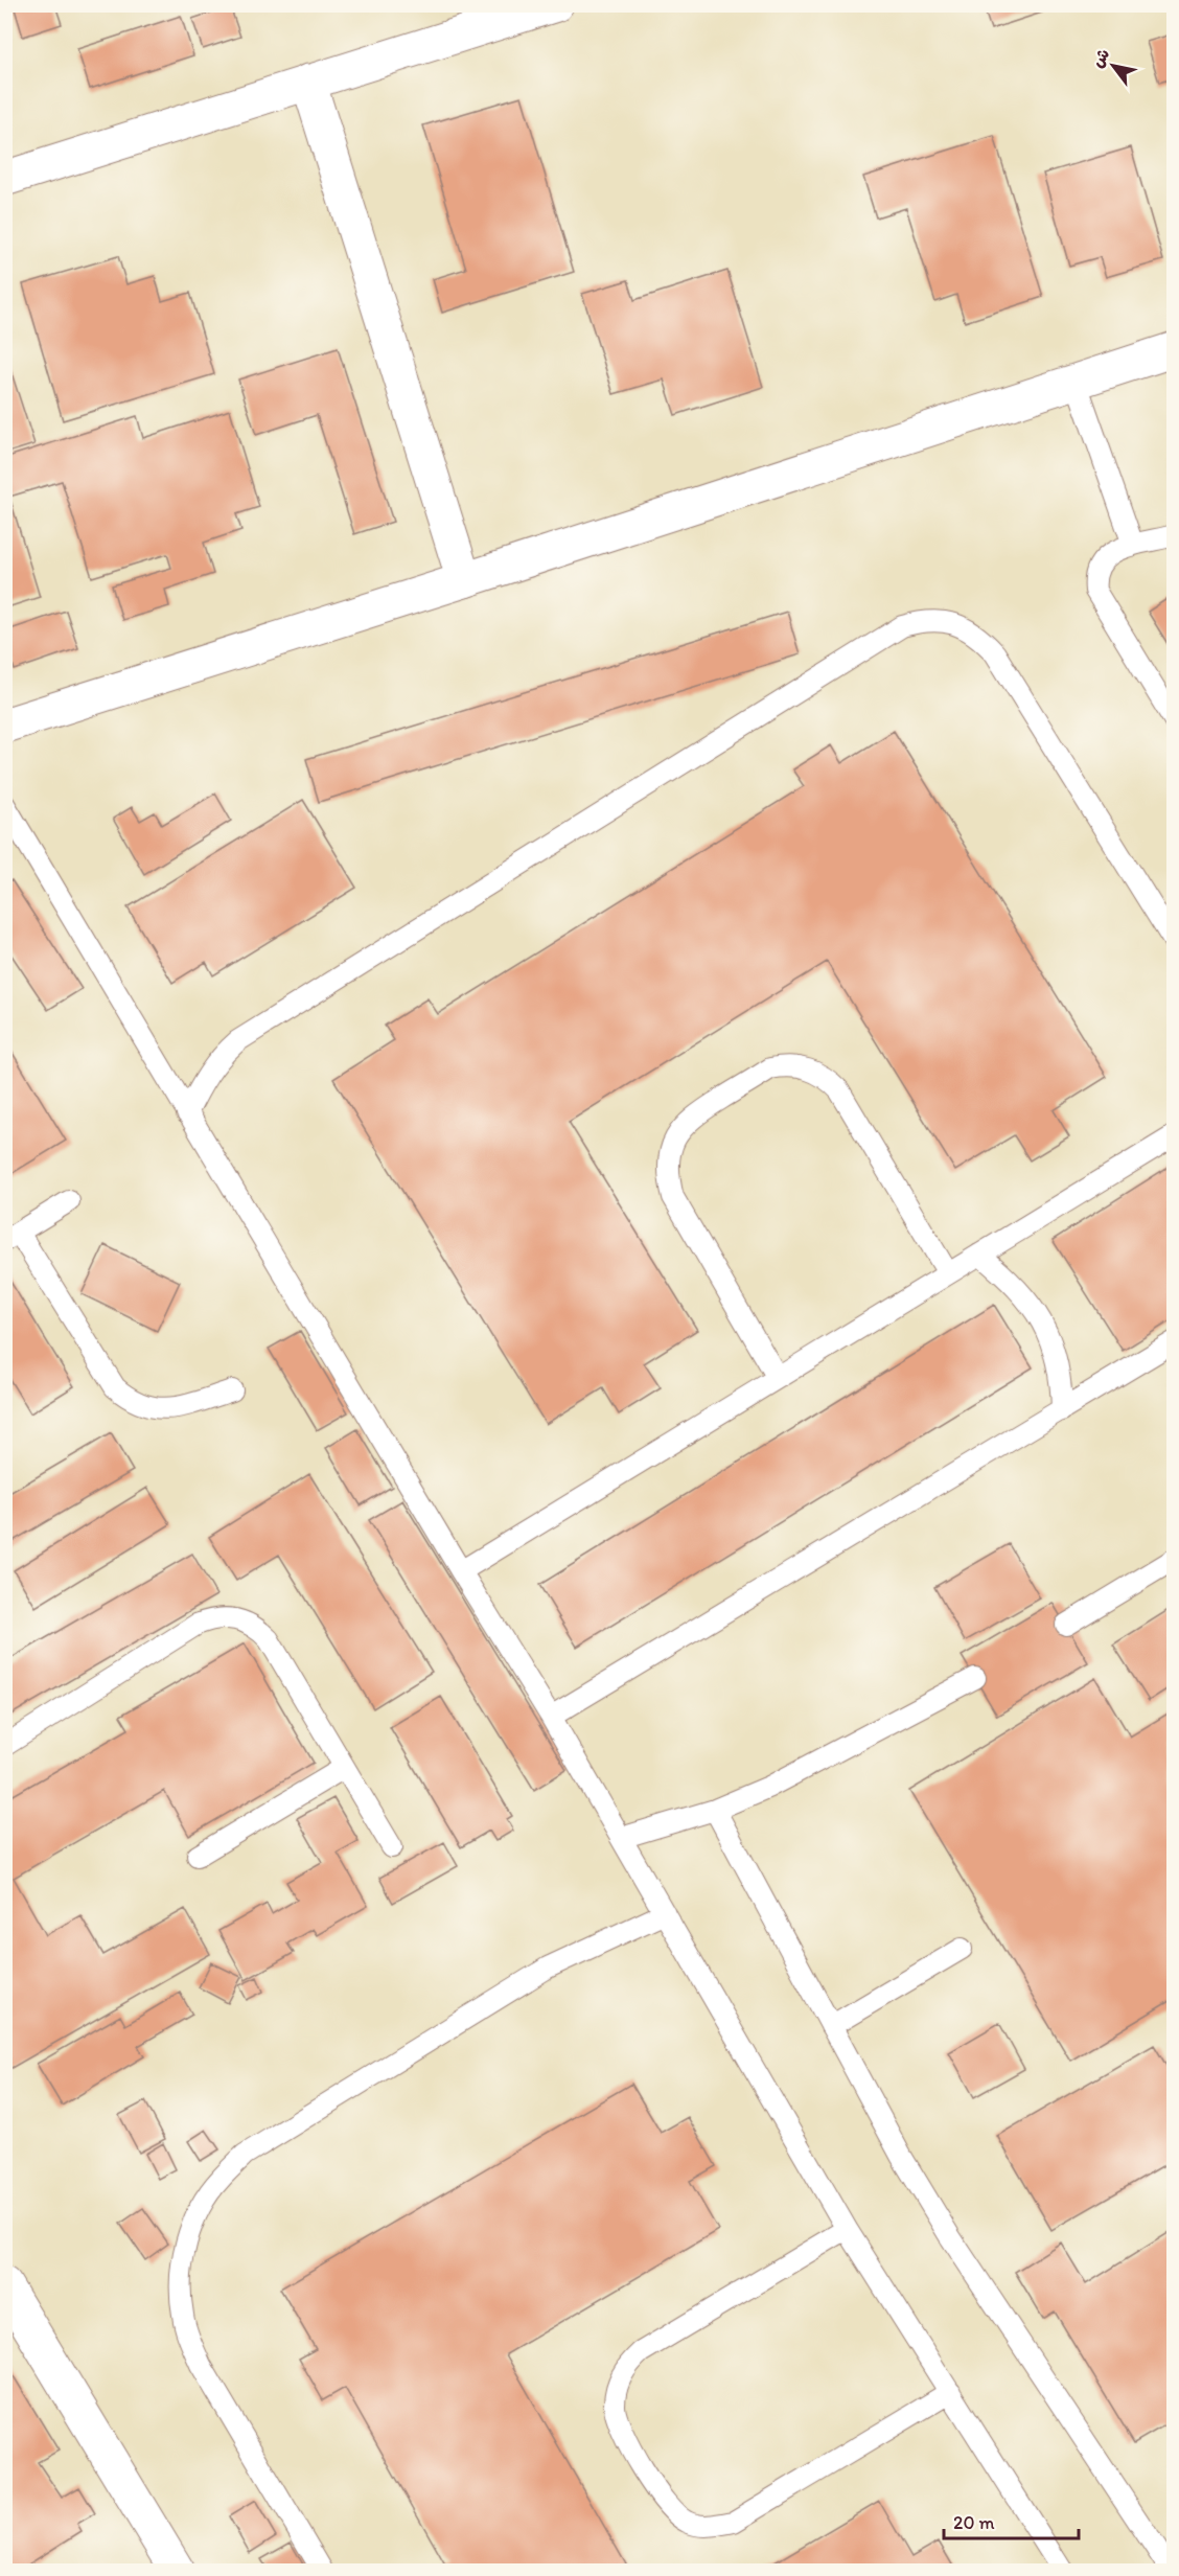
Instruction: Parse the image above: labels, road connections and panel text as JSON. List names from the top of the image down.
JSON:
{
  "scale_bar": "20 m",
  "north": "top left"
}
